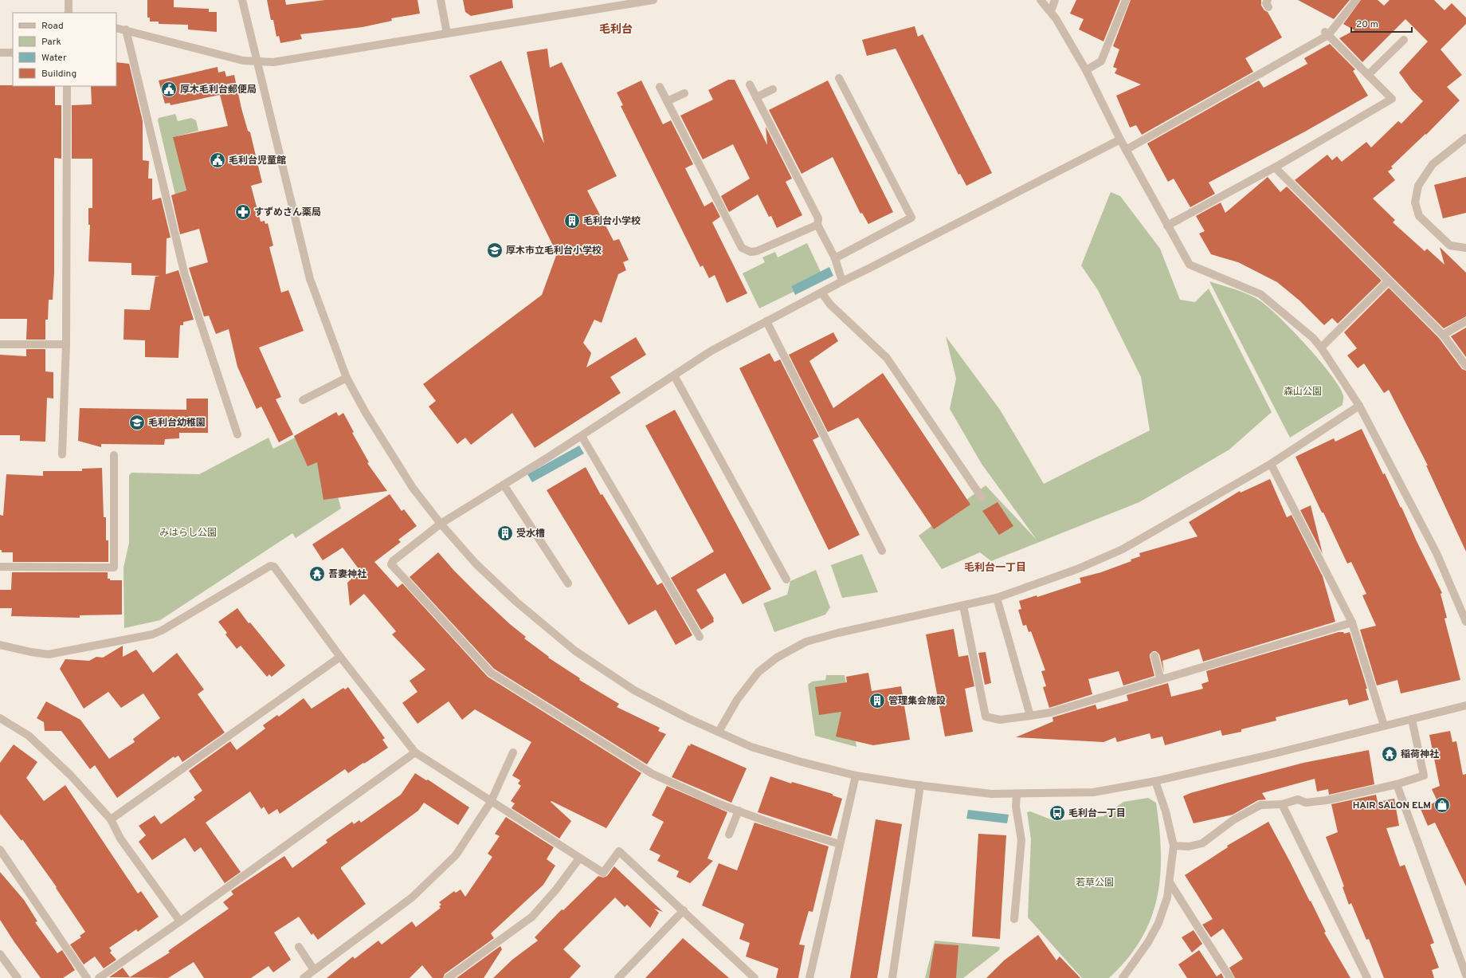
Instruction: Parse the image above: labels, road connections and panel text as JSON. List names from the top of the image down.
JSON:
{
  "districts": ["毛利台", "毛利台一丁目"],
  "parks": ["森山公園", "みはらし公園", "若草公園"],
  "places": {
    "public building": ["厚木毛利台郵便局", "毛利台児童館"],
    "pharmacy": ["すずめさん薬局"],
    "building": ["毛利台小学校", "受水槽", "管理集会施設"],
    "school or university": ["厚木市立毛利台小学校", "毛利台幼稚園"],
    "temple": ["吾妻神社", "稲荷神社"],
    "shop": ["HAIR SALON ELM"],
    "bus stop": ["毛利台一丁目"]
  },
  "legend": [
    "Road",
    "Park",
    "Water",
    "Building"
  ],
  "scale_bar": "20 m"
}
